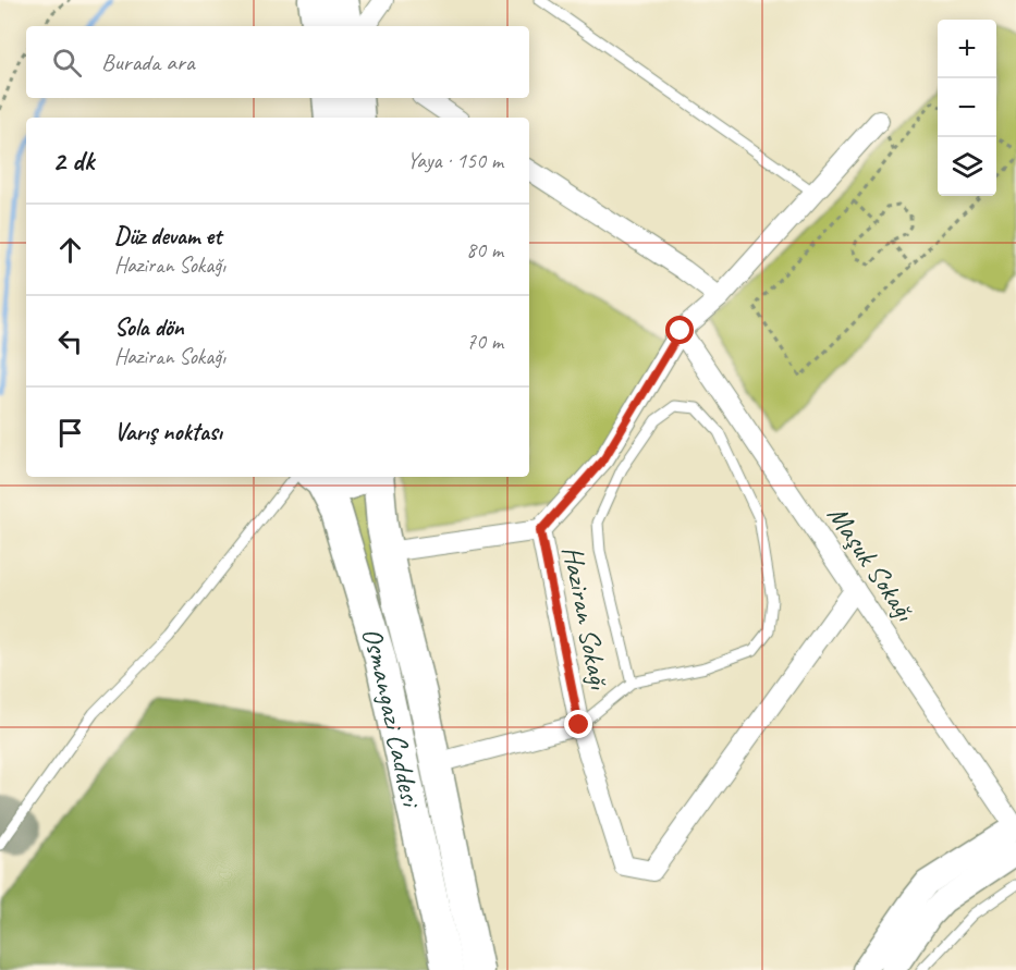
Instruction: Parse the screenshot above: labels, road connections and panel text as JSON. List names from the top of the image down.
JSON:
{
  "streets": {
    "main road": ["Osmangazi Caddesi"],
    "street": ["Maşuk Sokağı", "Haziran Sokağı"]
  },
  "crossings": [
    ["Maşuk Sokağı", "Haziran Sokağı"]
  ],
  "page": {
    "map_buttons": ["+", "−"],
    "search": "Burada ara",
    "heading": ["2 dk", "Yaya · 150 m"],
    "list": [
      ["Düz devam et", "Haziran Sokağı", "80 m"],
      ["Sola dön", "Haziran Sokağı", "70 m"],
      "Varış noktası"
    ]
  }
}
